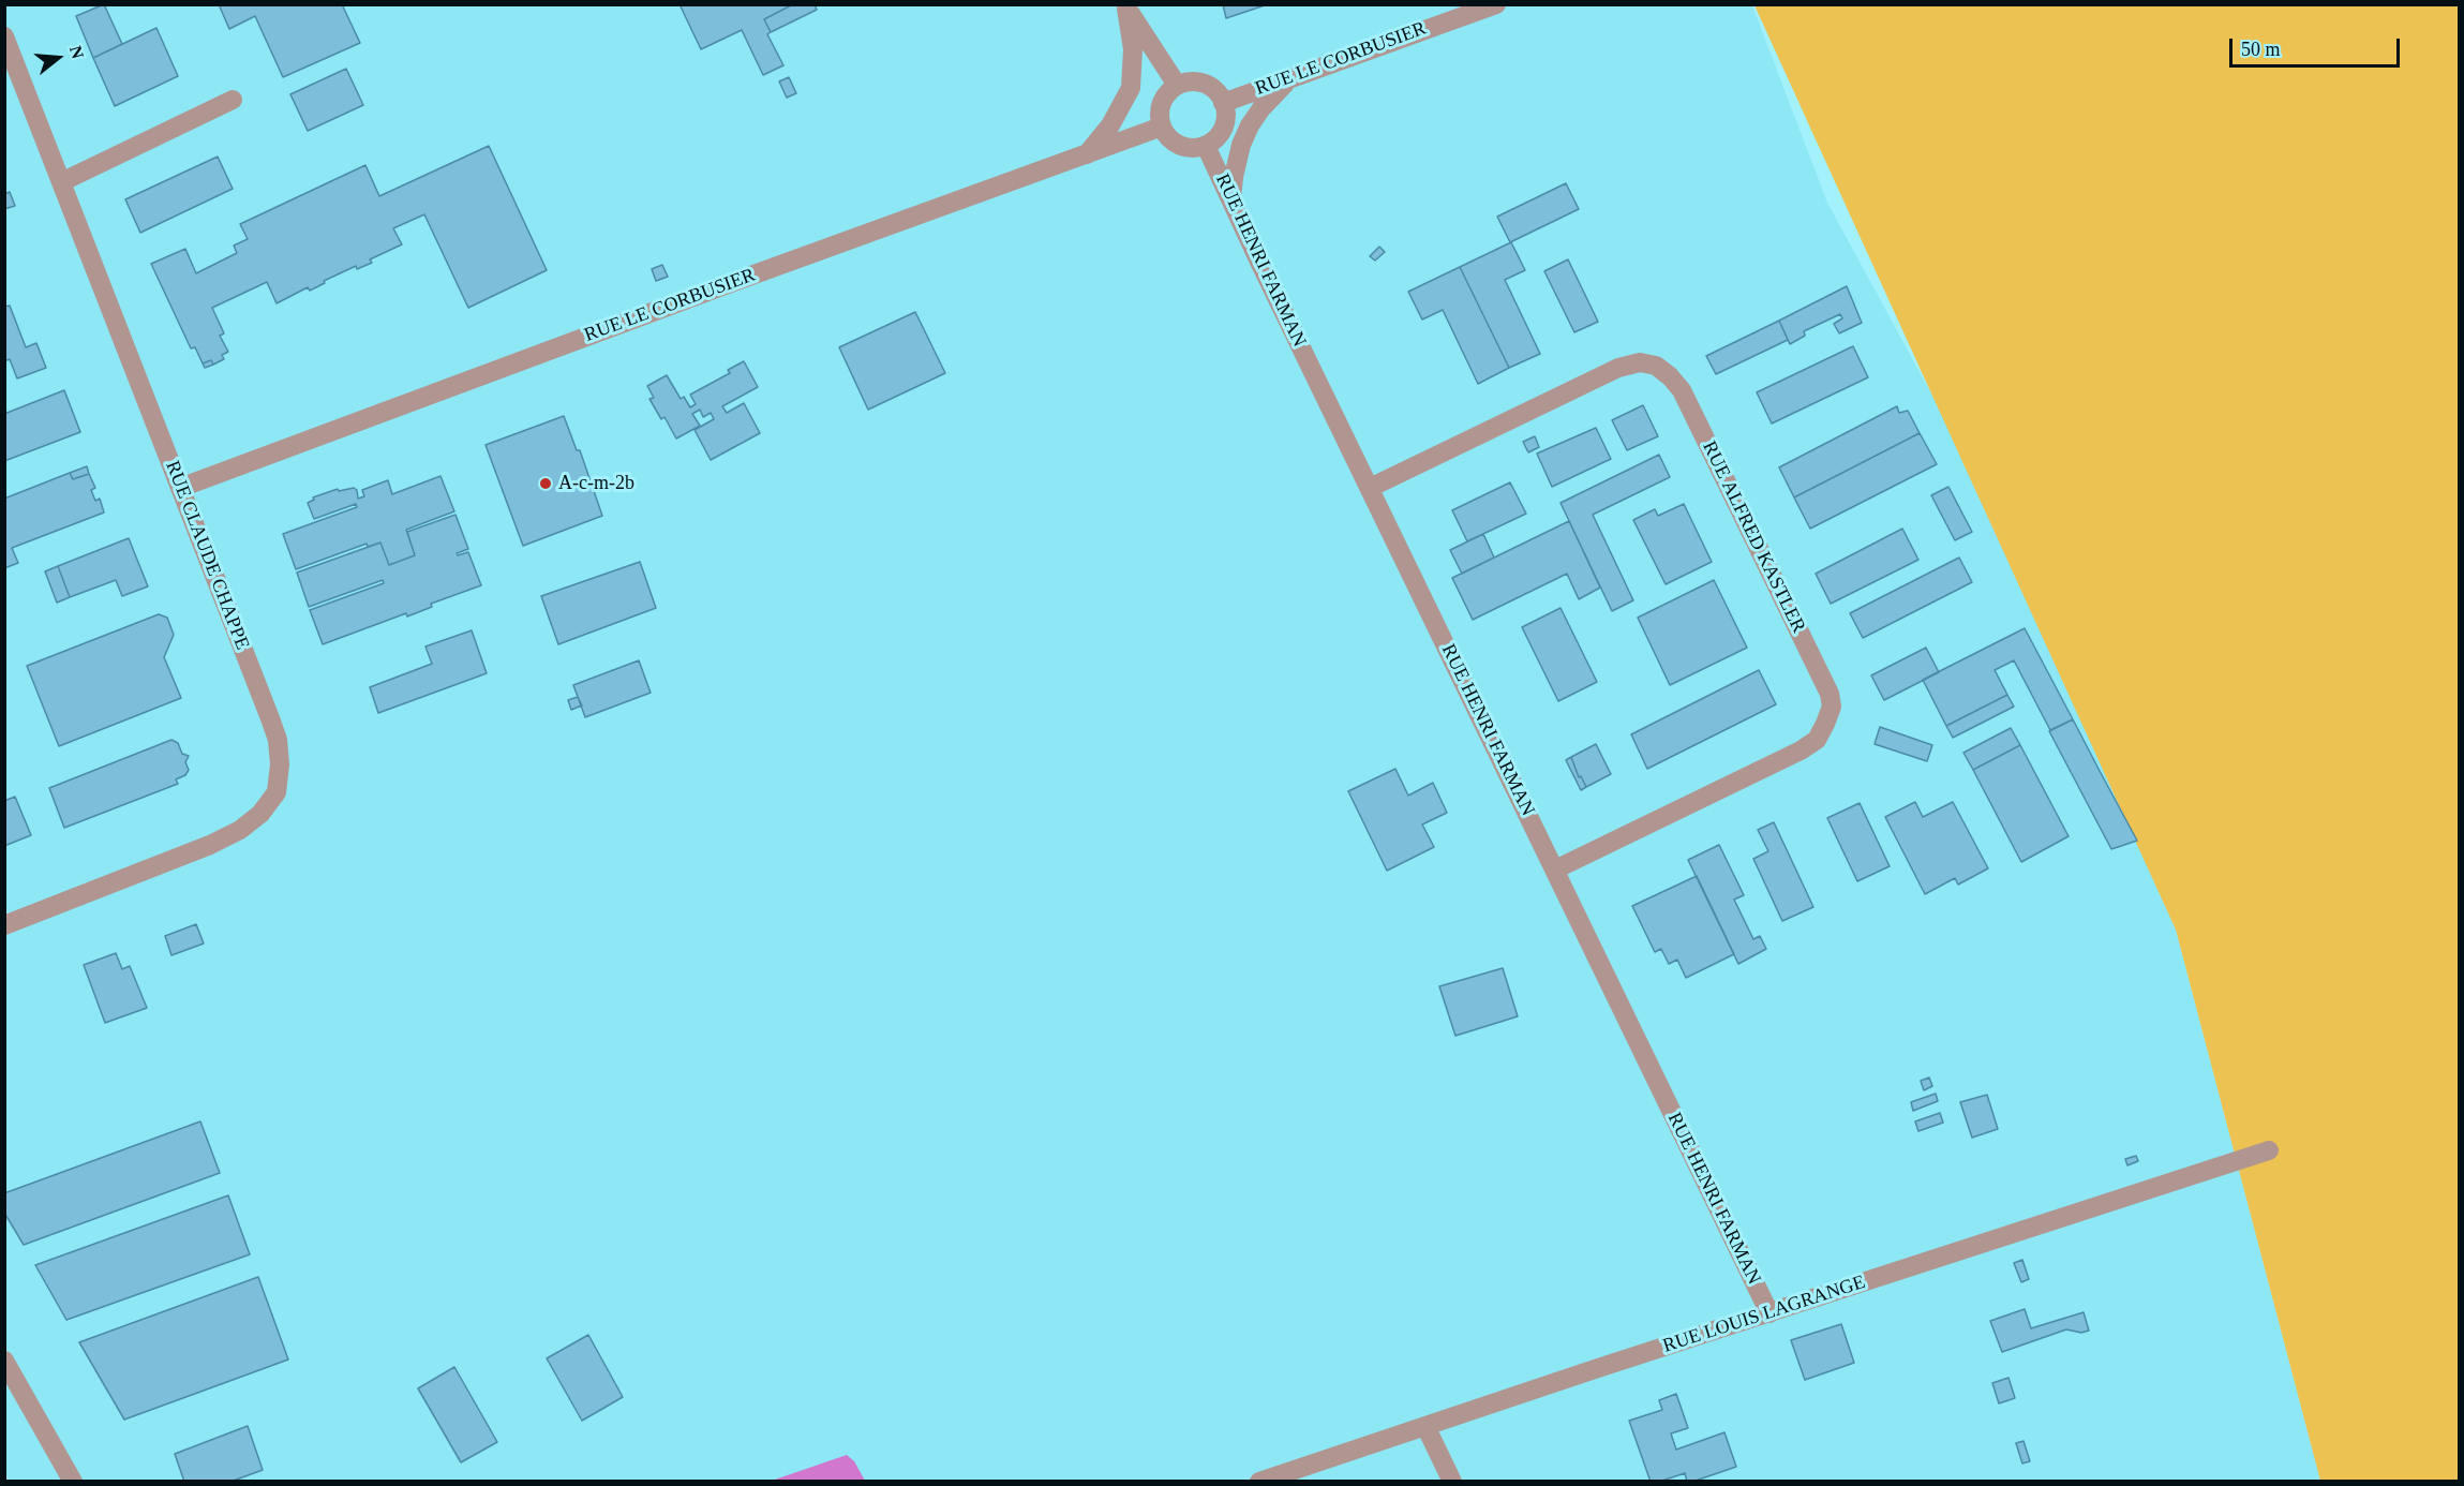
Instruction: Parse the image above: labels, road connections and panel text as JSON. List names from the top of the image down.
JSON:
{
  "streets": {
    "street": [
      "RUE LE CORBUSIER",
      "RUE HENRI FARMAN",
      "RUE ALFRED KASTLER",
      "RUE CLAUDE CHAPPE",
      "RUE LOUIS LAGRANGE"
    ]
  },
  "crossings": [
    ["RUE LE CORBUSIER", "RUE HENRI FARMAN"],
    ["RUE LE CORBUSIER", "RUE CLAUDE CHAPPE"],
    ["RUE HENRI FARMAN", "RUE ALFRED KASTLER"],
    ["RUE HENRI FARMAN", "RUE LOUIS LAGRANGE"]
  ],
  "places": ["A-c-m-2b"],
  "scale_bar": "50 m",
  "north": "right"
}
